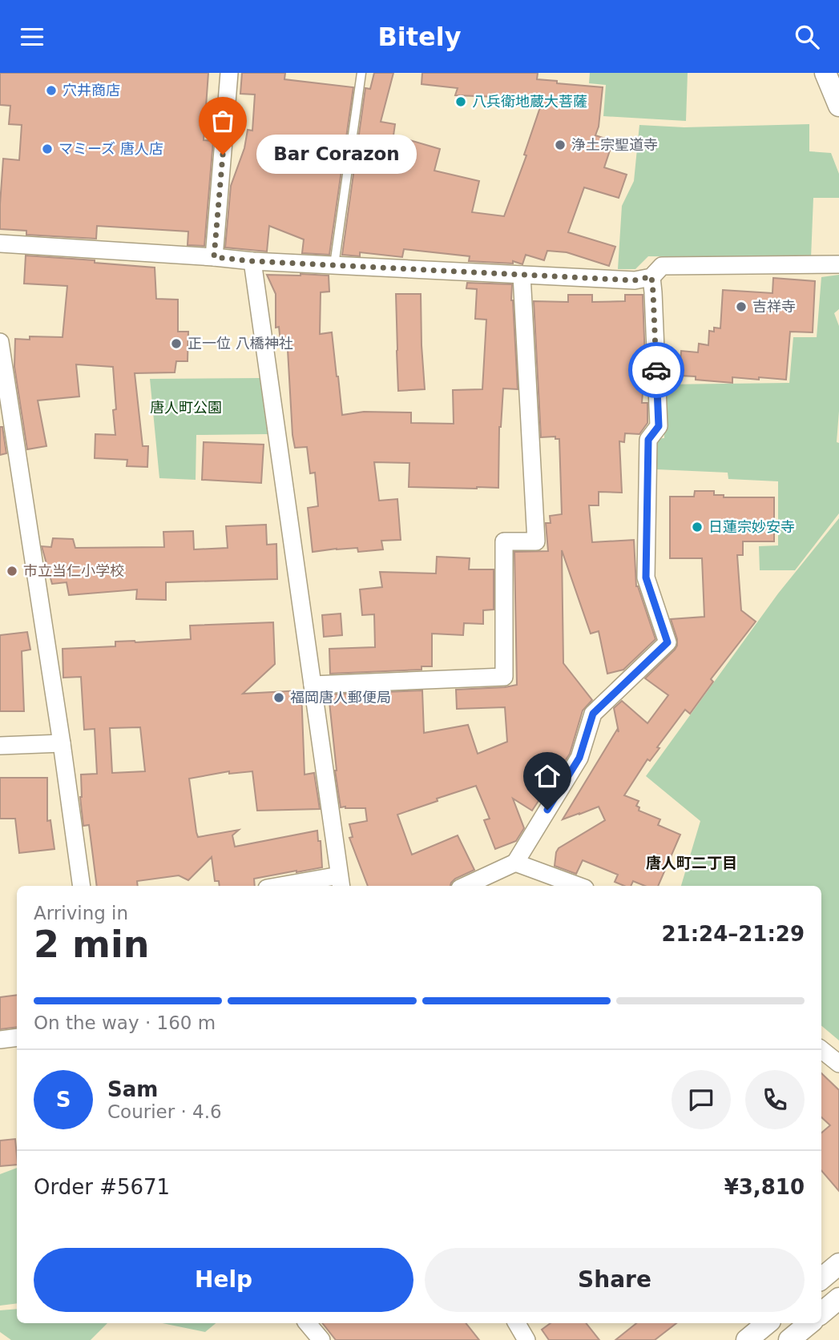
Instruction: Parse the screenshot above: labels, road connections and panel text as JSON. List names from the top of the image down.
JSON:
{
  "districts": ["唐人町二丁目"],
  "parks": ["唐人町公園"],
  "places": [
    "穴井商店",
    "八兵衛地蔵大菩薩",
    "浄土宗聖道寺",
    "マミーズ 唐人店",
    "Bar Corazon",
    "吉祥寺",
    "正一位 八橋神社",
    "日蓮宗妙安寺",
    "市立当仁小学校",
    "福岡唐人郵便局"
  ],
  "page": {
    "header": "Bitely",
    "bubble": "Bar Corazon",
    "heading": ["2 min", "Arriving in", "21:24–21:29"],
    "panel": [
      "Sam",
      "Courier · 4.6",
      "Order #5671",
      "¥3,810"
    ],
    "bar": "On the way · 160 m",
    "round": "S",
    "buttons": ["Help", "Share"]
  }
}
